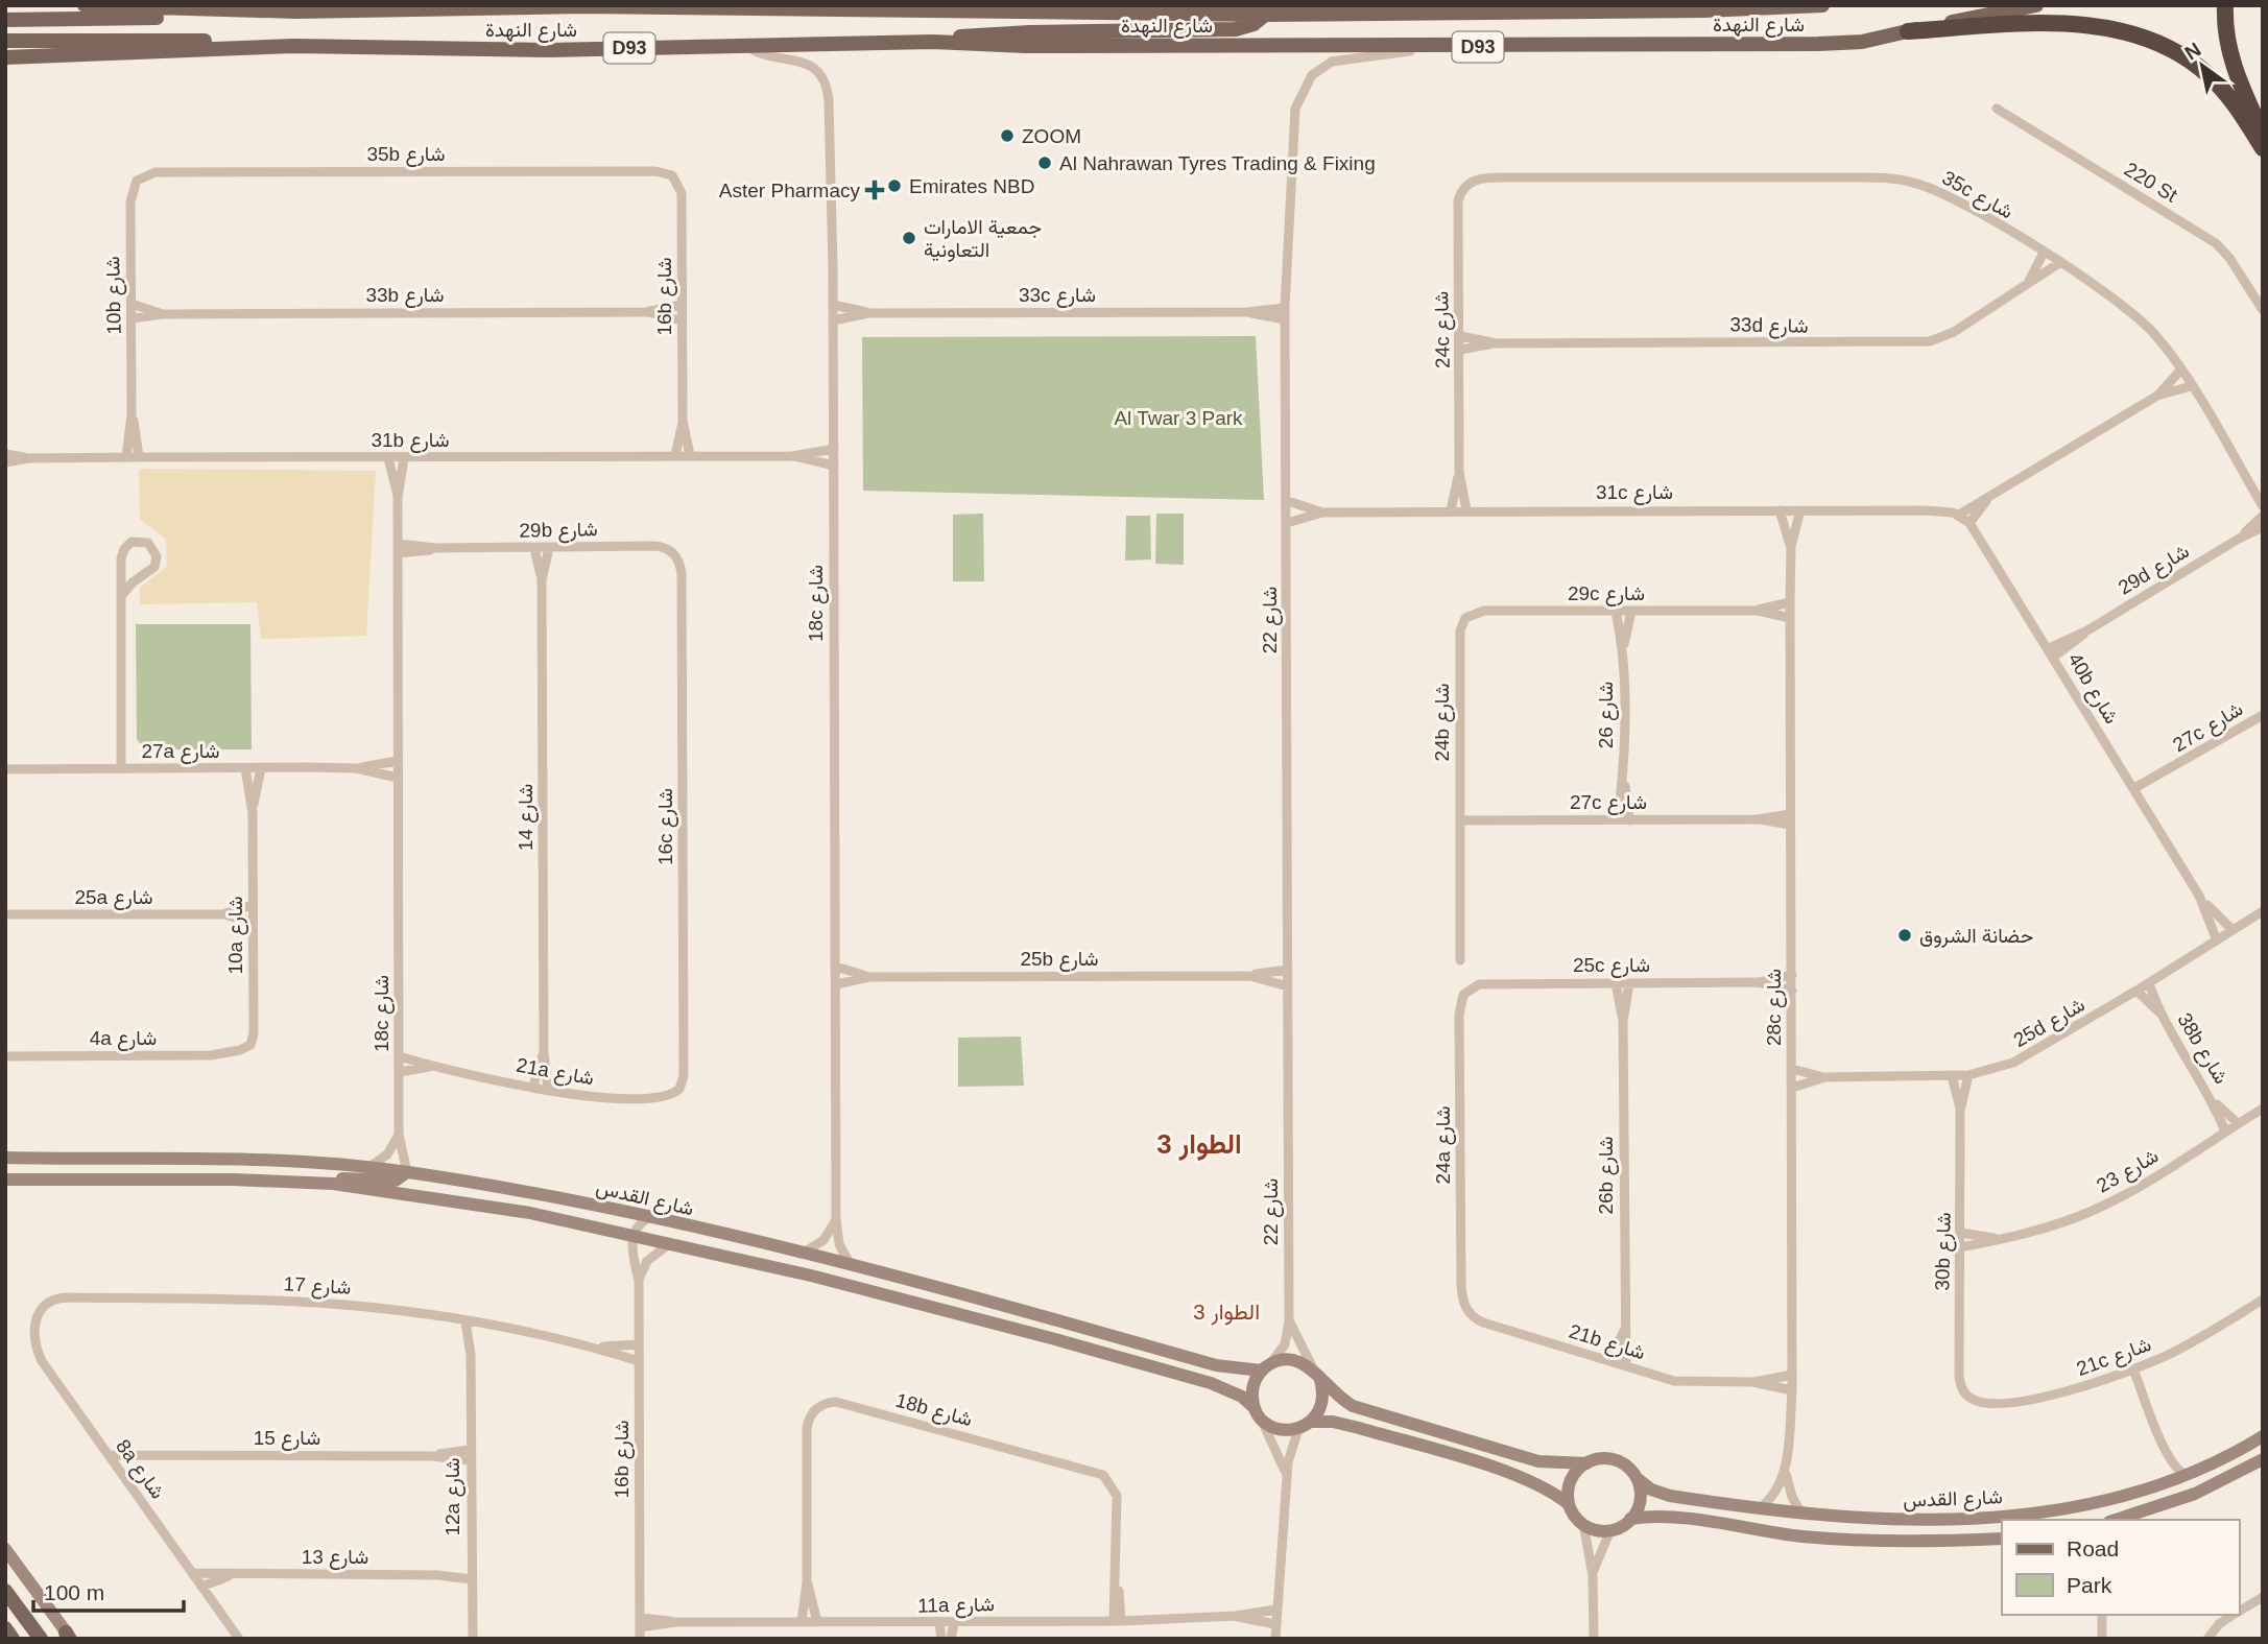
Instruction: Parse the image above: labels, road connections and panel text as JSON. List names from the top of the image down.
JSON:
{
  "streets": {
    "main road": ["شارع النهدة", "D93", "شارع القدس"],
    "street": [
      "35b شارع",
      "220 St",
      "35c شارع",
      "33b شارع",
      "33c شارع",
      "10b شارع",
      "16b شارع",
      "33d شارع",
      "24c شارع",
      "31b شارع",
      "31c شارع",
      "29b شارع",
      "29d شارع",
      "29c شارع",
      "18c شارع",
      "شارع 22",
      "40b شارع",
      "شارع 26",
      "24b شارع",
      "27c شارع",
      "27a شارع",
      "شارع 14",
      "16c شارع",
      "25a شارع",
      "10a شارع",
      "25b شارع",
      "25c شارع",
      "28c شارع",
      "25d شارع",
      "4a شارع",
      "38b شارع",
      "21a شارع",
      "24a شارع",
      "شارع 23",
      "26b شارع",
      "30b شارع",
      "شارع 17",
      "21b شارع",
      "21c شارع",
      "18b شارع",
      "شارع 15",
      "8a شارع",
      "12a شارع",
      "شارع 13",
      "11a شارع"
    ]
  },
  "crossings": [
    ["شارع النهدة", "18c شارع"],
    ["شارع النهدة", "شارع 22"],
    ["35b شارع", "10b شارع"],
    ["35b شارع", "16b شارع"],
    ["35c شارع", "33d شارع"],
    ["35c شارع", "24c شارع"],
    ["33b شارع", "10b شارع"],
    ["33b شارع", "16b شارع"],
    ["33c شارع", "18c شارع"],
    ["33c شارع", "شارع 22"],
    ["10b شارع", "31b شارع"],
    ["16b شارع", "31b شارع"],
    ["16b شارع", "شارع القدس"],
    ["16b شارع", "شارع 17"],
    ["16b شارع", "11a شارع"],
    ["33d شارع", "24c شارع"],
    ["24c شارع", "31c شارع"],
    ["31b شارع", "18c شارع"],
    ["31c شارع", "شارع 22"],
    ["31c شارع", "40b شارع"],
    ["31c شارع", "28c شارع"],
    ["29b شارع", "18c شارع"],
    ["29b شارع", "شارع 14"],
    ["29b شارع", "16c شارع"],
    ["29d شارع", "40b شارع"],
    ["29c شارع", "شارع 26"],
    ["29c شارع", "24b شارع"],
    ["29c شارع", "28c شارع"],
    ["18c شارع", "27a شارع"],
    ["18c شارع", "25b شارع"],
    ["18c شارع", "21a شارع"],
    ["18c شارع", "شارع القدس"],
    ["شارع 22", "25b شارع"],
    ["شارع 22", "شارع القدس"],
    ["40b شارع", "27c شارع"],
    ["40b شارع", "25d شارع"],
    ["شارع 26", "27c شارع"],
    ["24b شارع", "27c شارع"],
    ["27c شارع", "28c شارع"],
    ["27a شارع", "10a شارع"],
    ["شارع 14", "21a شارع"],
    ["16c شارع", "21a شارع"],
    ["25a شارع", "10a شارع"],
    ["10a شارع", "4a شارع"],
    ["25c شارع", "28c شارع"],
    ["25c شارع", "24a شارع"],
    ["25c شارع", "26b شارع"],
    ["28c شارع", "25d شارع"],
    ["28c شارع", "شارع القدس"],
    ["28c شارع", "21b شارع"],
    ["25d شارع", "38b شارع"],
    ["25d شارع", "30b شارع"],
    ["38b شارع", "شارع 23"],
    ["24a شارع", "21b شارع"],
    ["شارع 23", "30b شارع"],
    ["26b شارع", "21b شارع"],
    ["30b شارع", "21c شارع"],
    ["شارع 17", "8a شارع"],
    ["شارع 17", "12a شارع"],
    ["18b شارع", "11a شارع"],
    ["شارع 15", "8a شارع"],
    ["شارع 15", "12a شارع"],
    ["8a شارع", "شارع 13"],
    ["12a شارع", "شارع 13"]
  ],
  "districts": ["الطوار 3", "الطوار 3"],
  "parks": ["Al Twar 3 Park"],
  "places": {
    "other": [
      "ZOOM",
      "Al Nahrawan Tyres Trading & Fixing",
      "Emirates NBD",
      "جمعية الامارات التعاونية",
      "حضانة الشروق"
    ],
    "health": ["Aster Pharmacy"]
  },
  "legend": ["Road", "Park"],
  "scale_bar": "100 m",
  "north": "top left"
}
